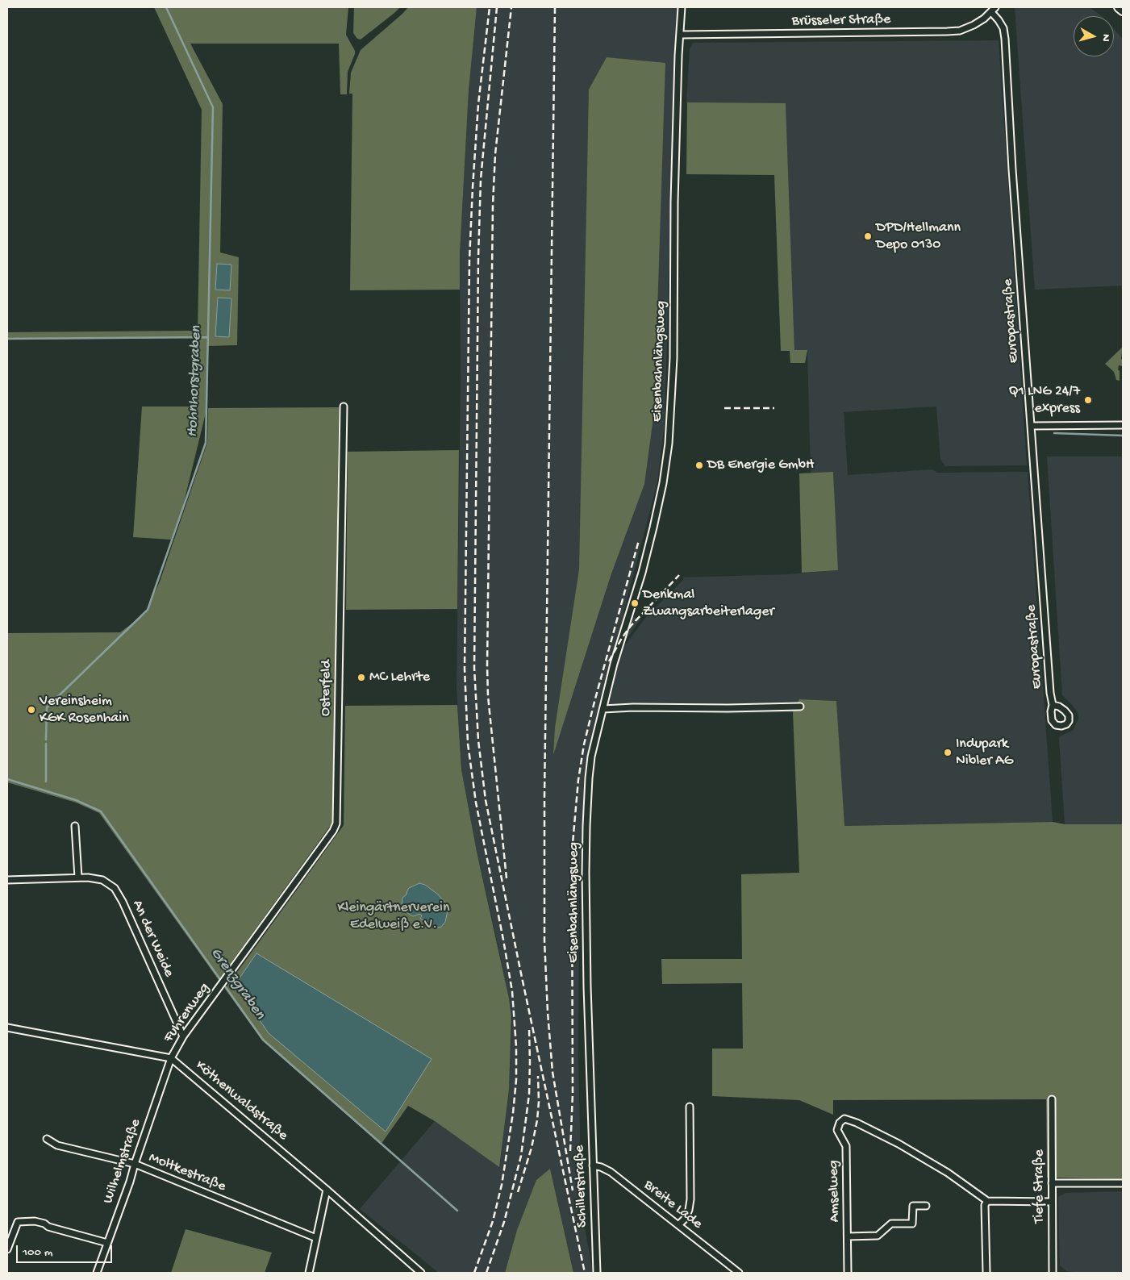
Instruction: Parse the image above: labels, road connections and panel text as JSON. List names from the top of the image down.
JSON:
{
  "streets": {
    "street": [
      "Brüsseler Straße",
      "Europastraße",
      "Eisenbahnlängsweg",
      "Osterfeld",
      "An der Weide",
      "Fuhrenweg",
      "Köthenwaldstraße",
      "Wilhelmstraße",
      "Moltkestraße",
      "Schillerstraße",
      "Tiefe Straße",
      "Amselweg",
      "Breite Lade"
    ]
  },
  "crossings": [
    ["Brüsseler Straße", "Europastraße"],
    ["Brüsseler Straße", "Eisenbahnlängsweg"],
    ["Eisenbahnlängsweg", "Schillerstraße"],
    ["Osterfeld", "Fuhrenweg"],
    ["An der Weide", "Fuhrenweg"],
    ["Fuhrenweg", "Köthenwaldstraße"],
    ["Fuhrenweg", "Wilhelmstraße"],
    ["Köthenwaldstraße", "Wilhelmstraße"],
    ["Wilhelmstraße", "Moltkestraße"],
    ["Schillerstraße", "Breite Lade"]
  ],
  "water": ["Hohnhorstgraben", "Grenzgraben"],
  "parks": ["Kleingärtnerverein Edelweiß e.V."],
  "places": [
    "DPD/Hellmann Depo 0130",
    "Q1 LNG 24/7 express",
    "DB Energie GmbH",
    "Denkmal Zwangsarbeiterlager",
    "MC Lehrte",
    "Vereinsheim KGK Rosenhain",
    "Indupark Nibler AG"
  ],
  "scale_bar": "100 m",
  "north": "right"
}
